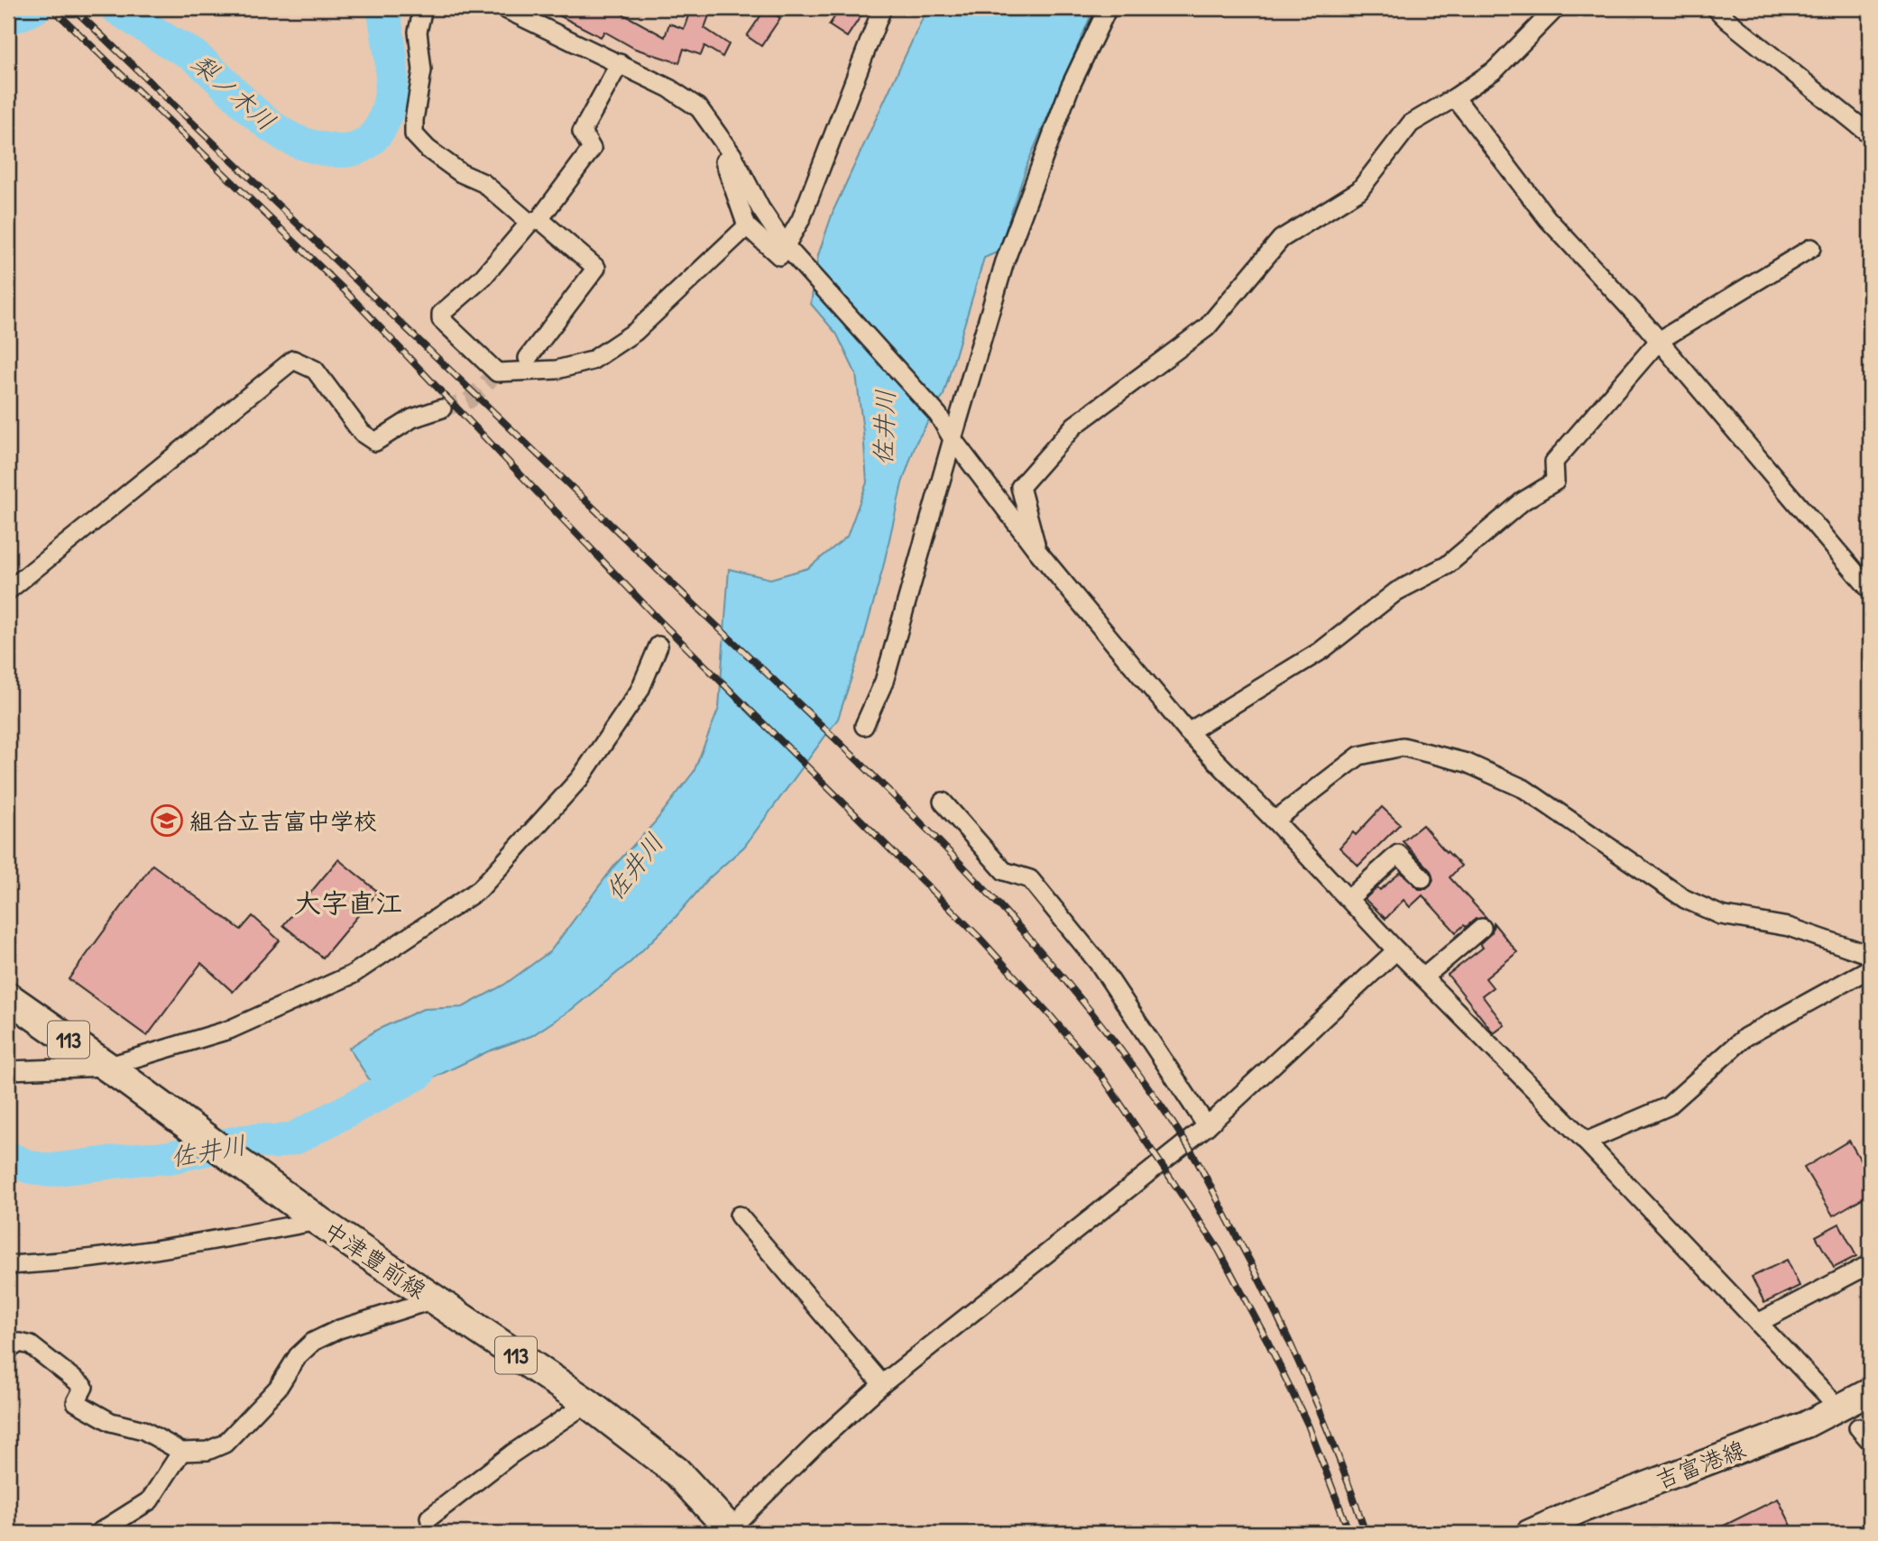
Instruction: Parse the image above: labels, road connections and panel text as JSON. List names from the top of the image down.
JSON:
{
  "streets": {
    "main road": ["113", "中津豊前線", "吉富港線"]
  },
  "districts": ["大字直江"],
  "water": ["梨ノ木川", "佐井川"],
  "places": {
    "school or university": ["組合立吉富中学校"]
  }
}
